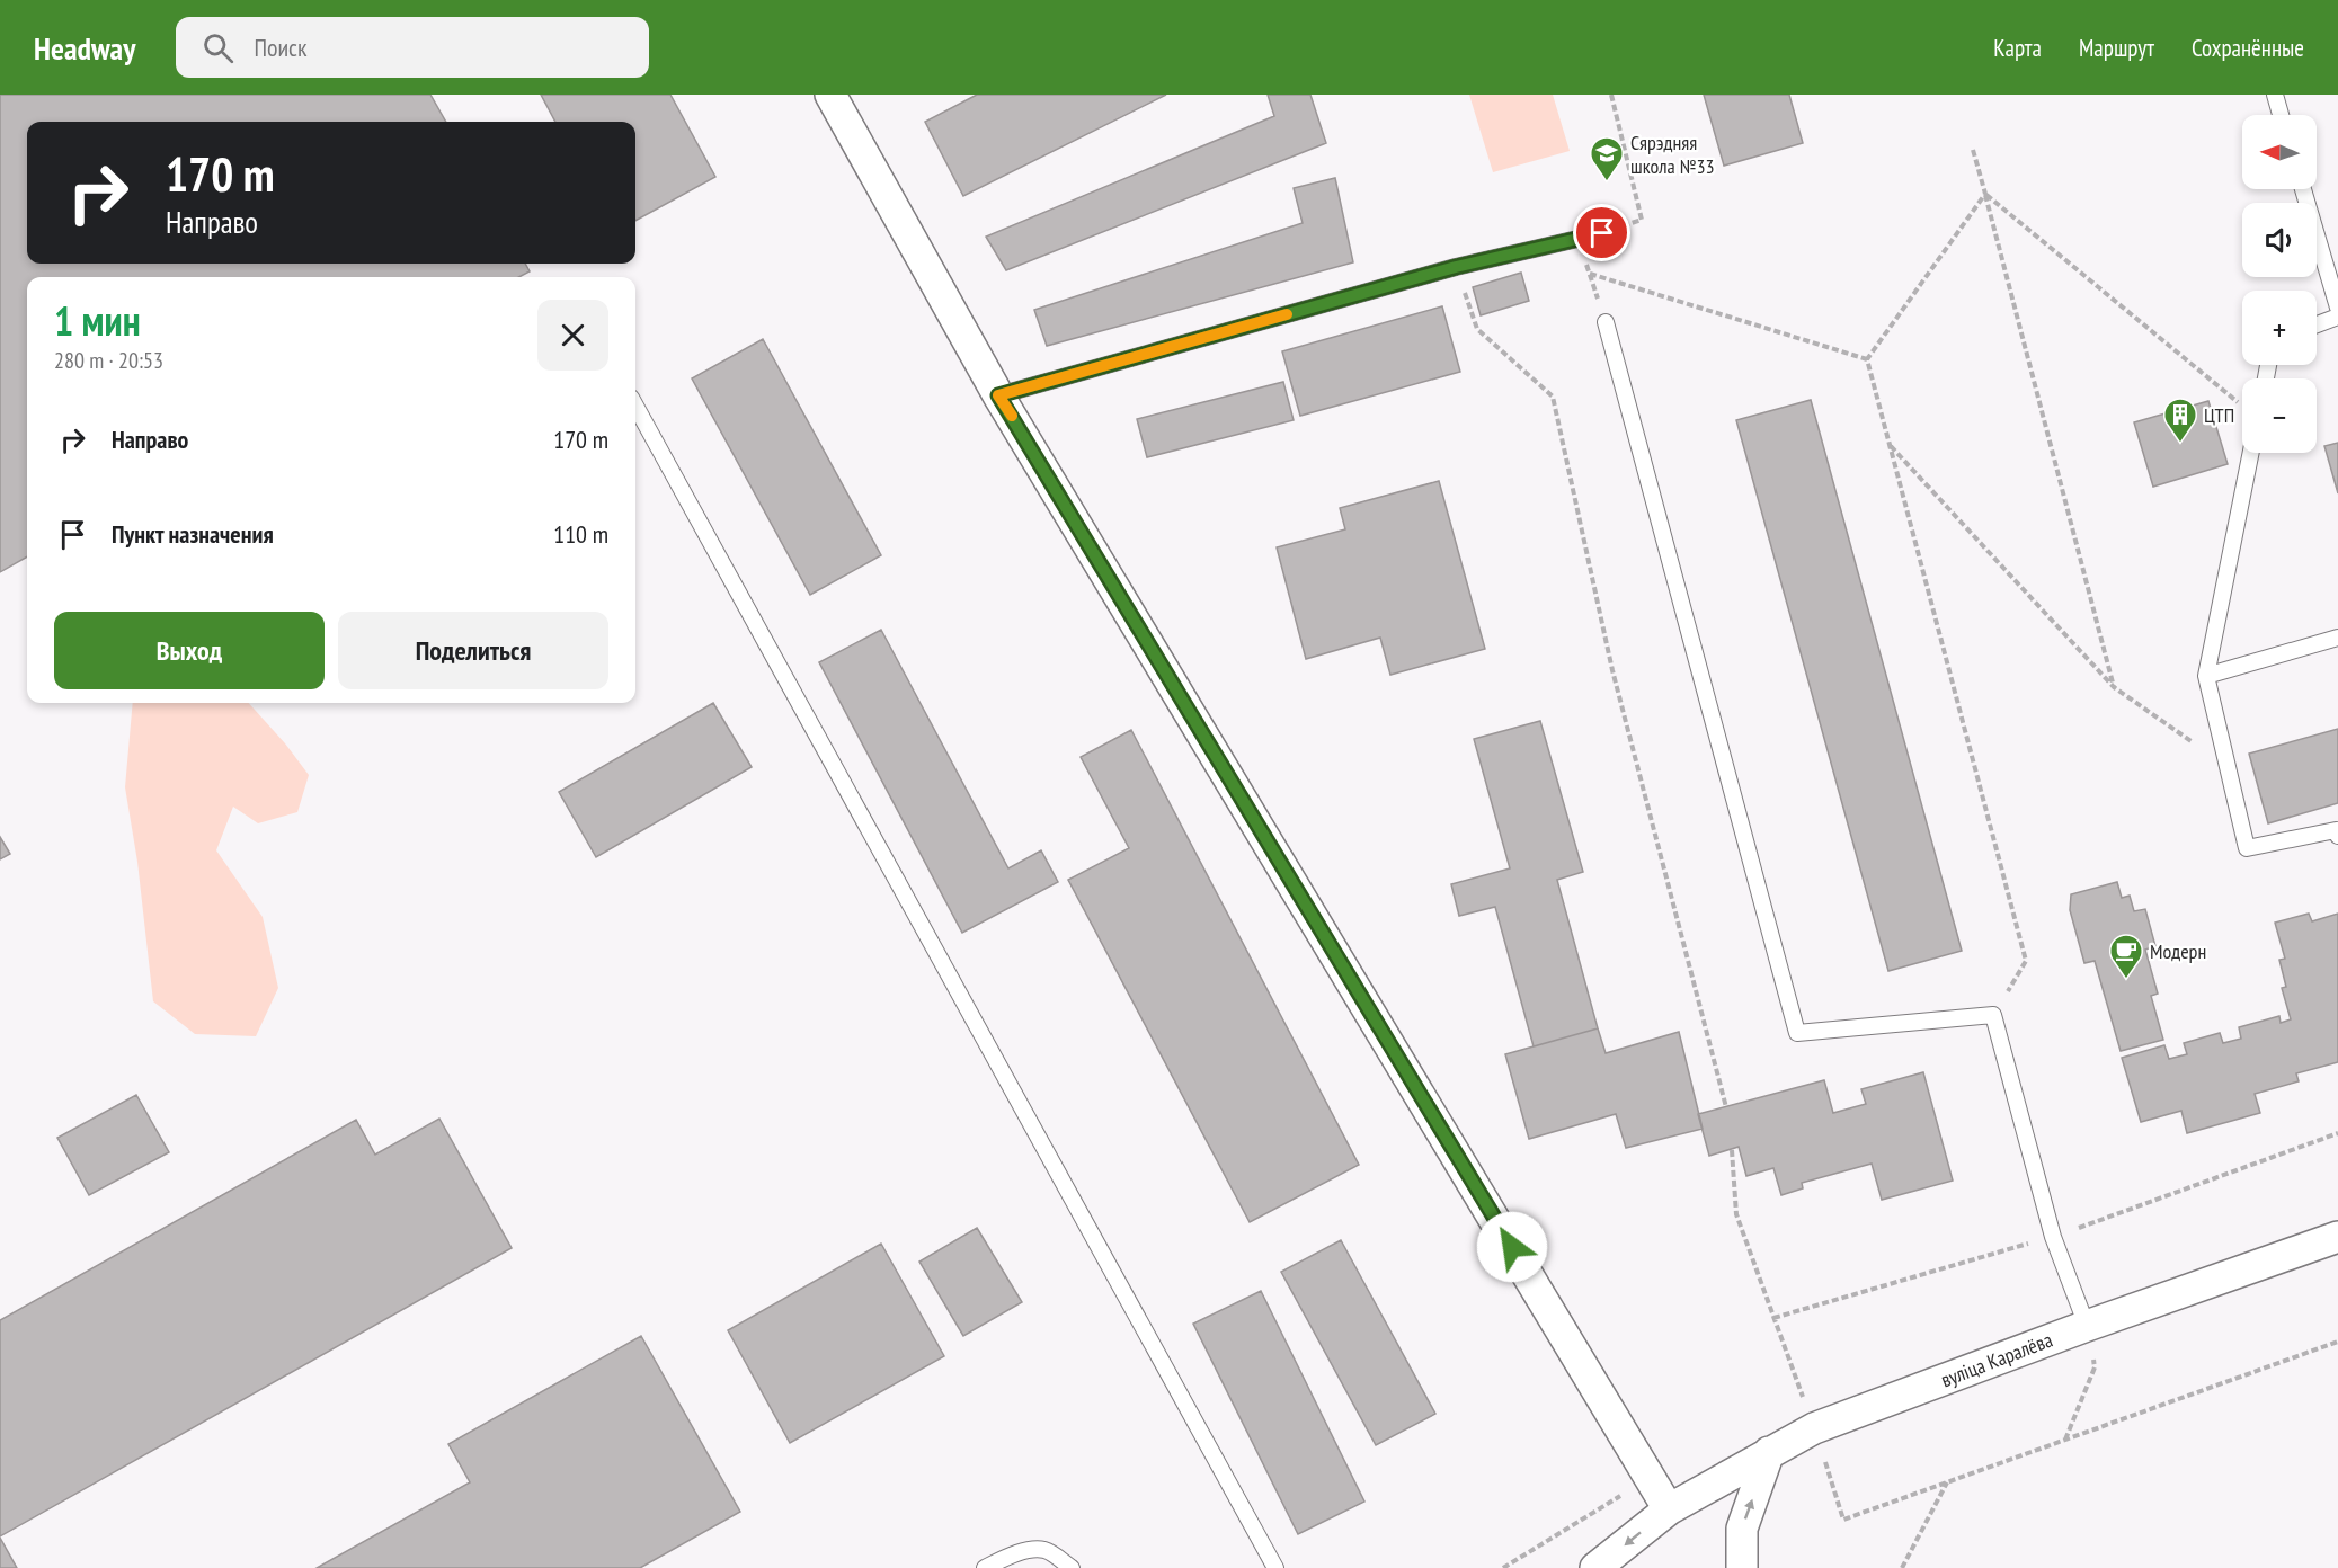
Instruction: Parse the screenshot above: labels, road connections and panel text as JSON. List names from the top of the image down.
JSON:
{
  "streets": {
    "street": ["вуліца Каралёва"]
  },
  "places": {
    "school or university": ["Сярэдняя школа №33"],
    "building": ["ЦТП"],
    "cafe": ["Модерн"]
  },
  "north": "left",
  "page": {
    "header": "Headway",
    "search": "Поиск",
    "nav": ["Карта", "Маршрут", "Сохранённые"],
    "map_buttons": ["+", "−"],
    "turn": ["170 m", "Направо"],
    "heading": ["1 мин", "280 m · 20:53"],
    "list": [
      {
        "name": "Направо",
        "value": "170 m"
      },
      {
        "name": "Пункт назначения",
        "value": "110 m"
      }
    ],
    "buttons": ["Выход", "Поделиться"]
  }
}
